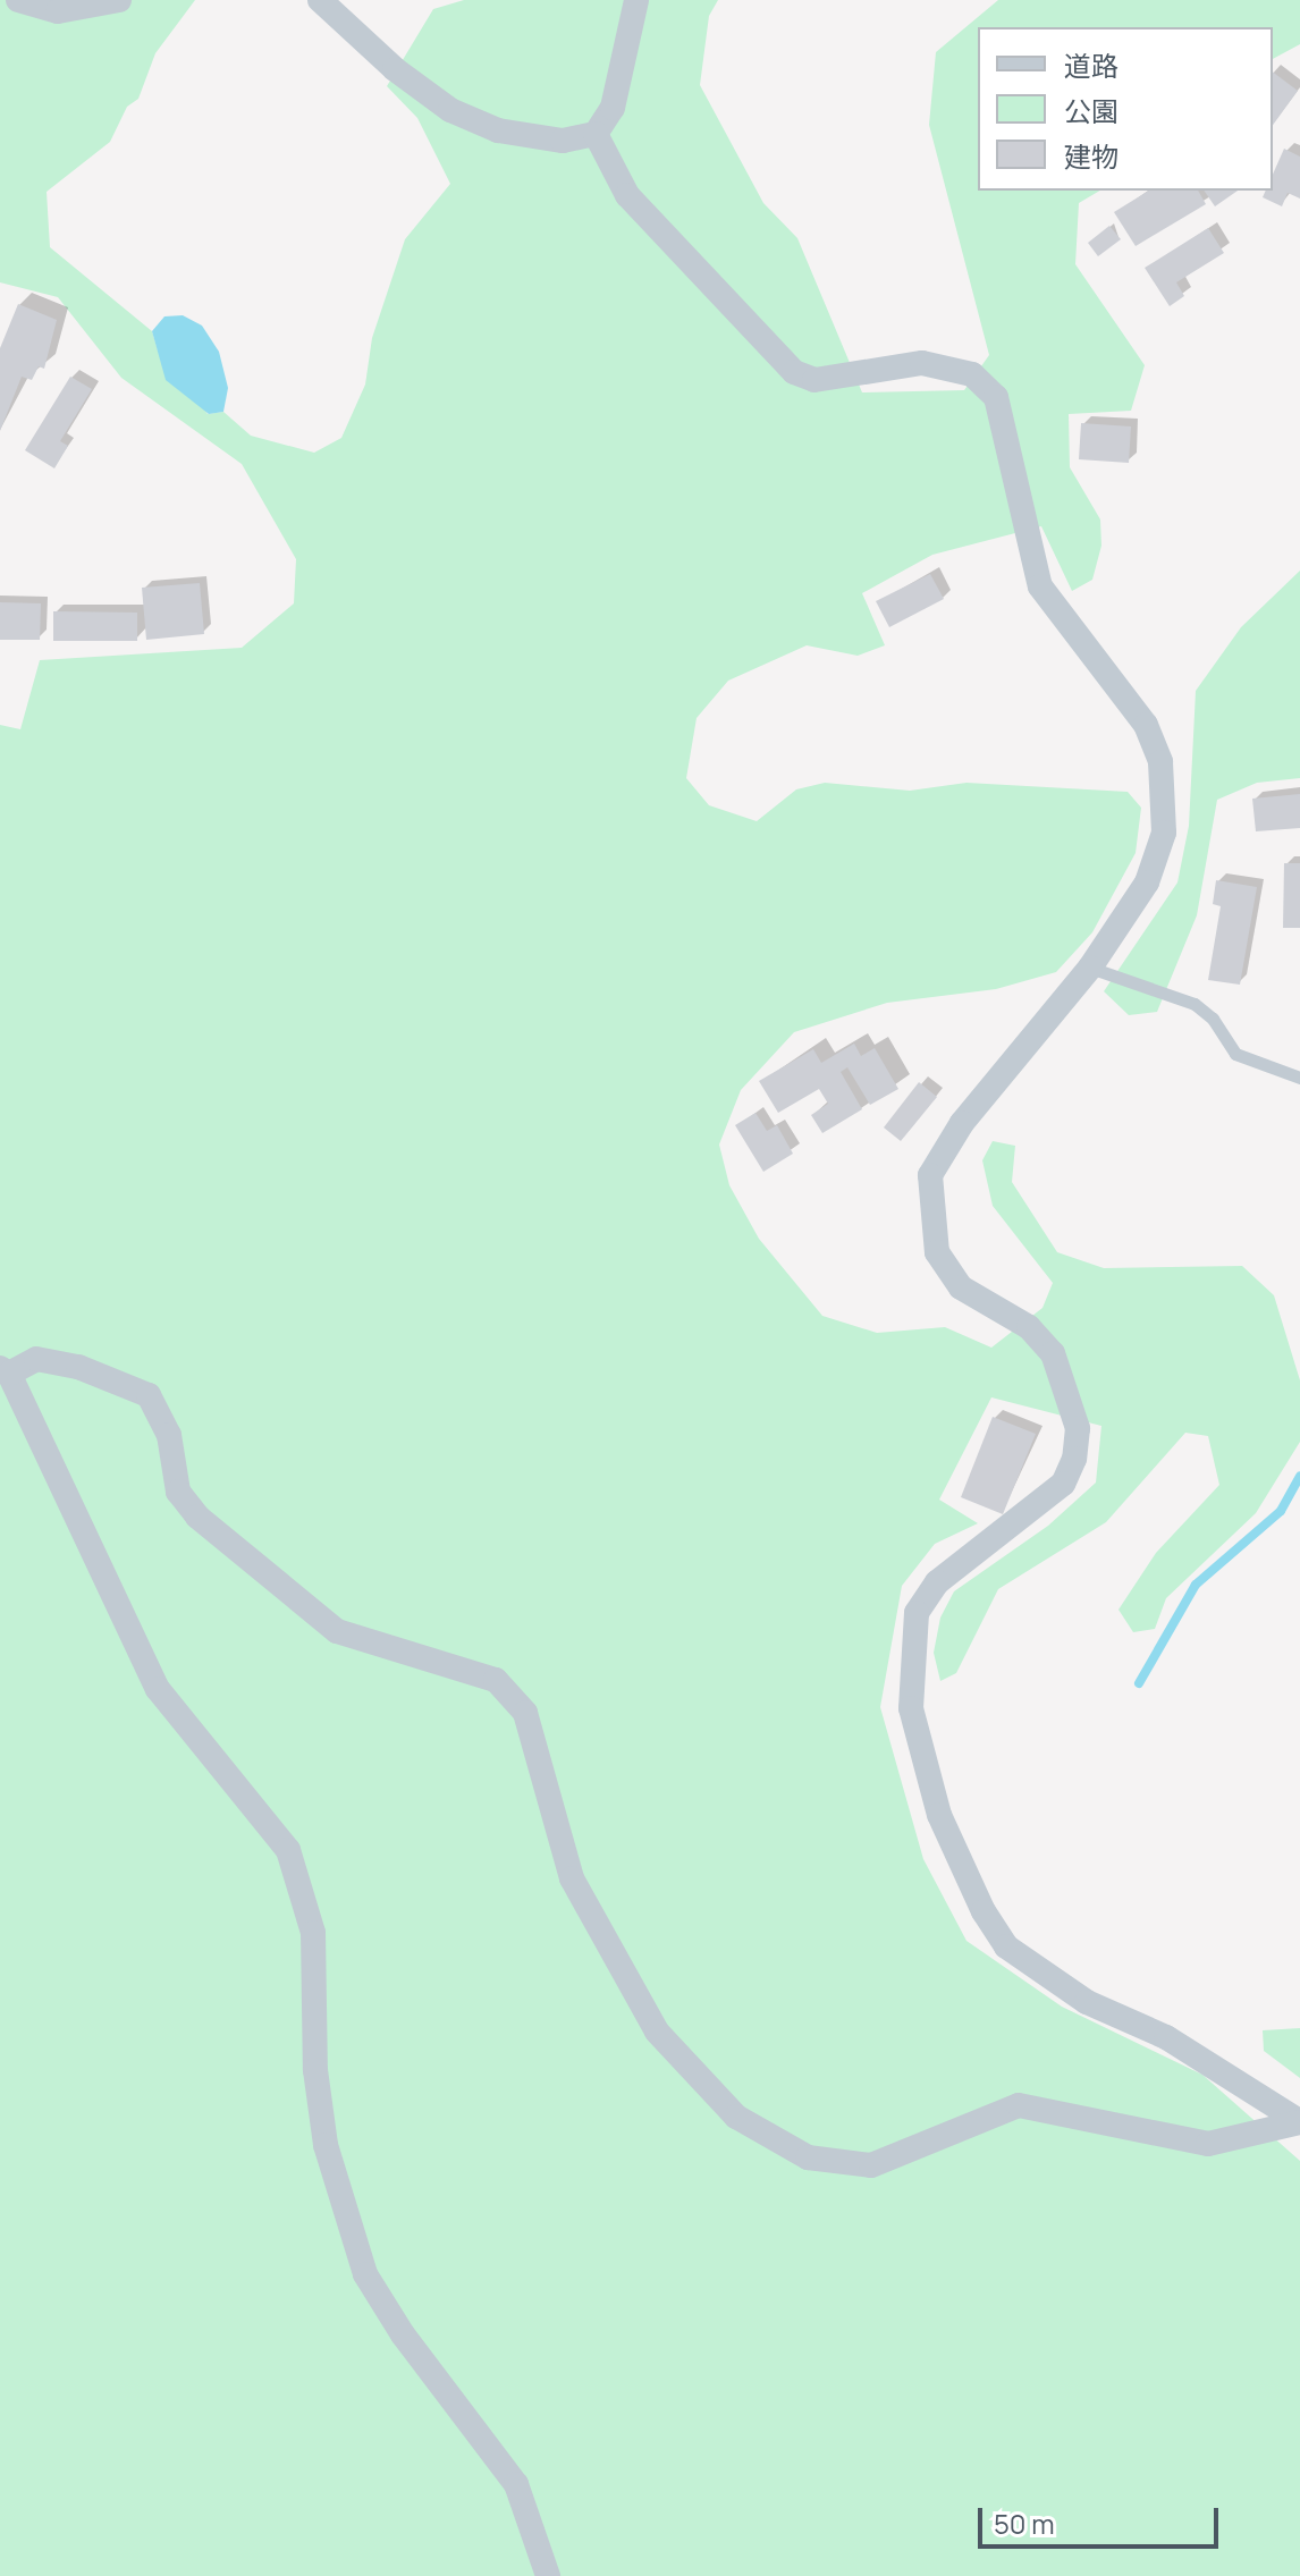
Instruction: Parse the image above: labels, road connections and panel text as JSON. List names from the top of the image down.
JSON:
{
  "legend": ["道路", "公園", "建物"],
  "scale_bar": "50 m"
}
